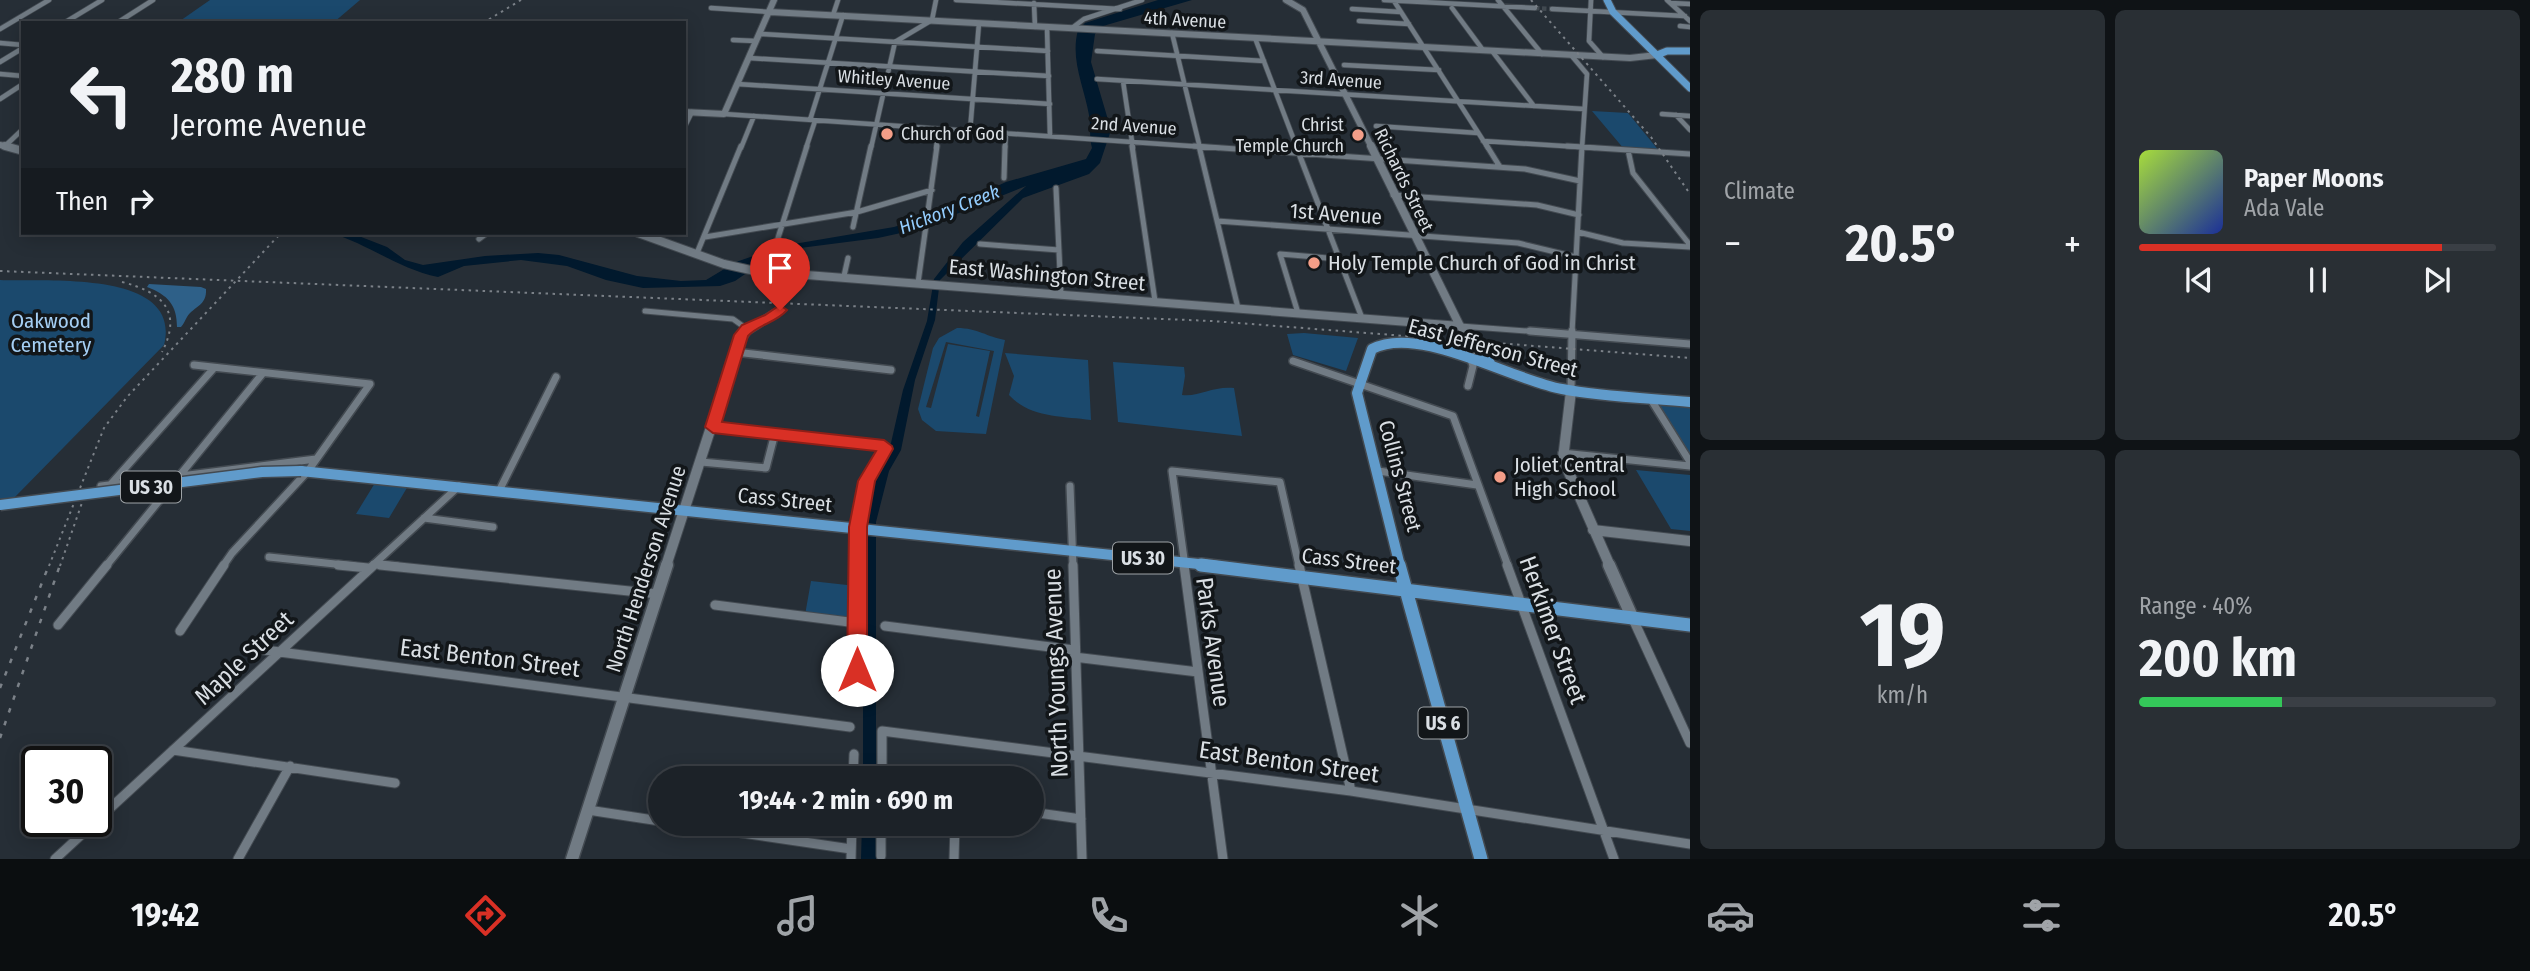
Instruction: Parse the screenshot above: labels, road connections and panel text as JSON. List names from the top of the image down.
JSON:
{
  "streets": {
    "main road": [
      "East Jefferson Street",
      "Collins Street",
      "US 30",
      "Cass Street",
      "US 6"
    ],
    "street": [
      "4th Avenue",
      "Whitley Avenue",
      "3rd Avenue",
      "2nd Avenue",
      "Richards Street",
      "1st Avenue",
      "East Washington Street",
      "North Henderson Avenue",
      "Herkimer Street",
      "Parks Avenue",
      "Maple Street",
      "East Benton Street",
      "North Youngs Avenue"
    ]
  },
  "crossings": [
    ["4th Avenue", "Richards Street"],
    ["3rd Avenue", "Richards Street"],
    ["2nd Avenue", "Richards Street"],
    ["Richards Street", "1st Avenue"],
    ["Richards Street", "East Washington Street"],
    ["East Jefferson Street", "Collins Street"],
    ["East Jefferson Street", "Herkimer Street"],
    ["Collins Street", "Cass Street"],
    ["Collins Street", "Herkimer Street"],
    ["Collins Street", "East Benton Street"],
    ["Cass Street", "North Henderson Avenue"],
    ["Cass Street", "Herkimer Street"],
    ["Cass Street", "Parks Avenue"],
    ["Cass Street", "Maple Street"],
    ["Cass Street", "North Youngs Avenue"],
    ["North Henderson Avenue", "East Benton Street"],
    ["Herkimer Street", "East Benton Street"],
    ["Parks Avenue", "East Benton Street"],
    ["Maple Street", "East Benton Street"],
    ["East Benton Street", "North Youngs Avenue"]
  ],
  "water": ["Hickory Creek"],
  "parks": ["Oakwood Cemetery"],
  "places": [
    "Church of God",
    "Christ Temple Church",
    "Holy Temple Church of God in Christ",
    "Joliet Central High School"
  ],
  "page": {
    "tile": [
      "Climate",
      ["19", "km/h"],
      ["Range · 40%", "200 km"]
    ],
    "turn": ["280 m", "Jerome Avenue"],
    "song": ["Paper Moons", "Ada Vale"],
    "then": "Then",
    "heat": ["−", "20.5°", "+"],
    "limit": "30",
    "trip": "19:44 · 2 min · 690 m",
    "tabs": ["19:42", "20.5°"]
  }
}
